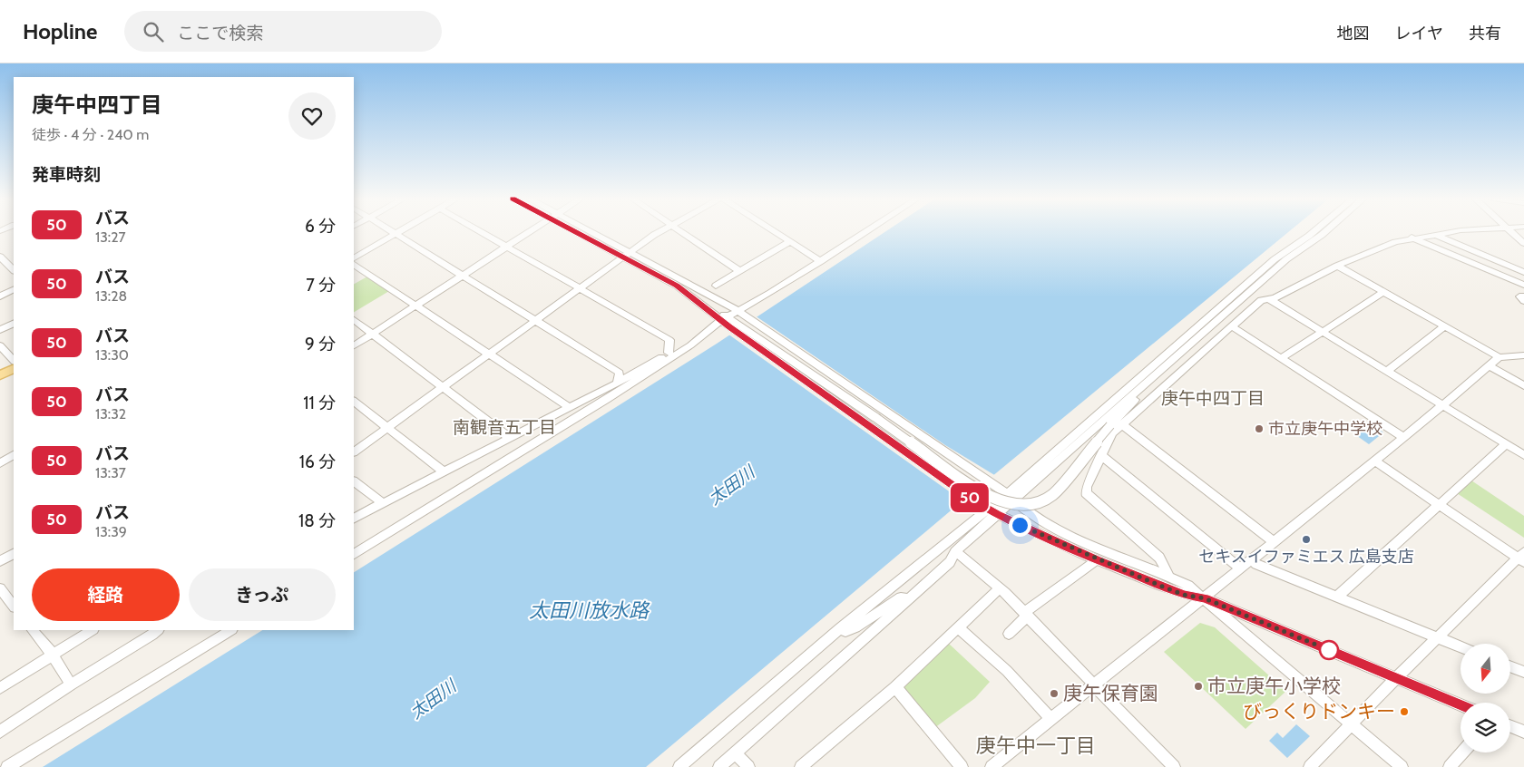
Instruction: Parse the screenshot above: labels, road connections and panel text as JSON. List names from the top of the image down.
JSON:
{
  "districts": ["庚午中四丁目", "南観音五丁目", "庚午中一丁目"],
  "water": ["太田川", "太田川放水路"],
  "places": [
    "市立庚午中学校",
    "セキスイファミエス 広島支店",
    "市立庚午小学校",
    "庚午保育園",
    "びっくりドンキー"
  ],
  "lines": ["bus line 50"],
  "north": "bottom",
  "page": {
    "header": "Hopline",
    "search": "ここで検索",
    "nav": ["地図", "レイヤ", "共有"],
    "on_map": "50",
    "heading": [
      ["庚午中四丁目", "徒歩 · 4 分 · 240 m"],
      "発車時刻"
    ],
    "list": [
      {
        "mark": "50",
        "name": "バス",
        "note": "13:27",
        "value": "6 分"
      },
      {
        "mark": "50",
        "name": "バス",
        "note": "13:28",
        "value": "7 分"
      },
      {
        "mark": "50",
        "name": "バス",
        "note": "13:30",
        "value": "9 分"
      },
      {
        "mark": "50",
        "name": "バス",
        "note": "13:32",
        "value": "11 分"
      },
      {
        "mark": "50",
        "name": "バス",
        "note": "13:37",
        "value": "16 分"
      },
      {
        "mark": "50",
        "name": "バス",
        "note": "13:39",
        "value": "18 分"
      }
    ],
    "buttons": ["経路", "きっぷ"]
  }
}
